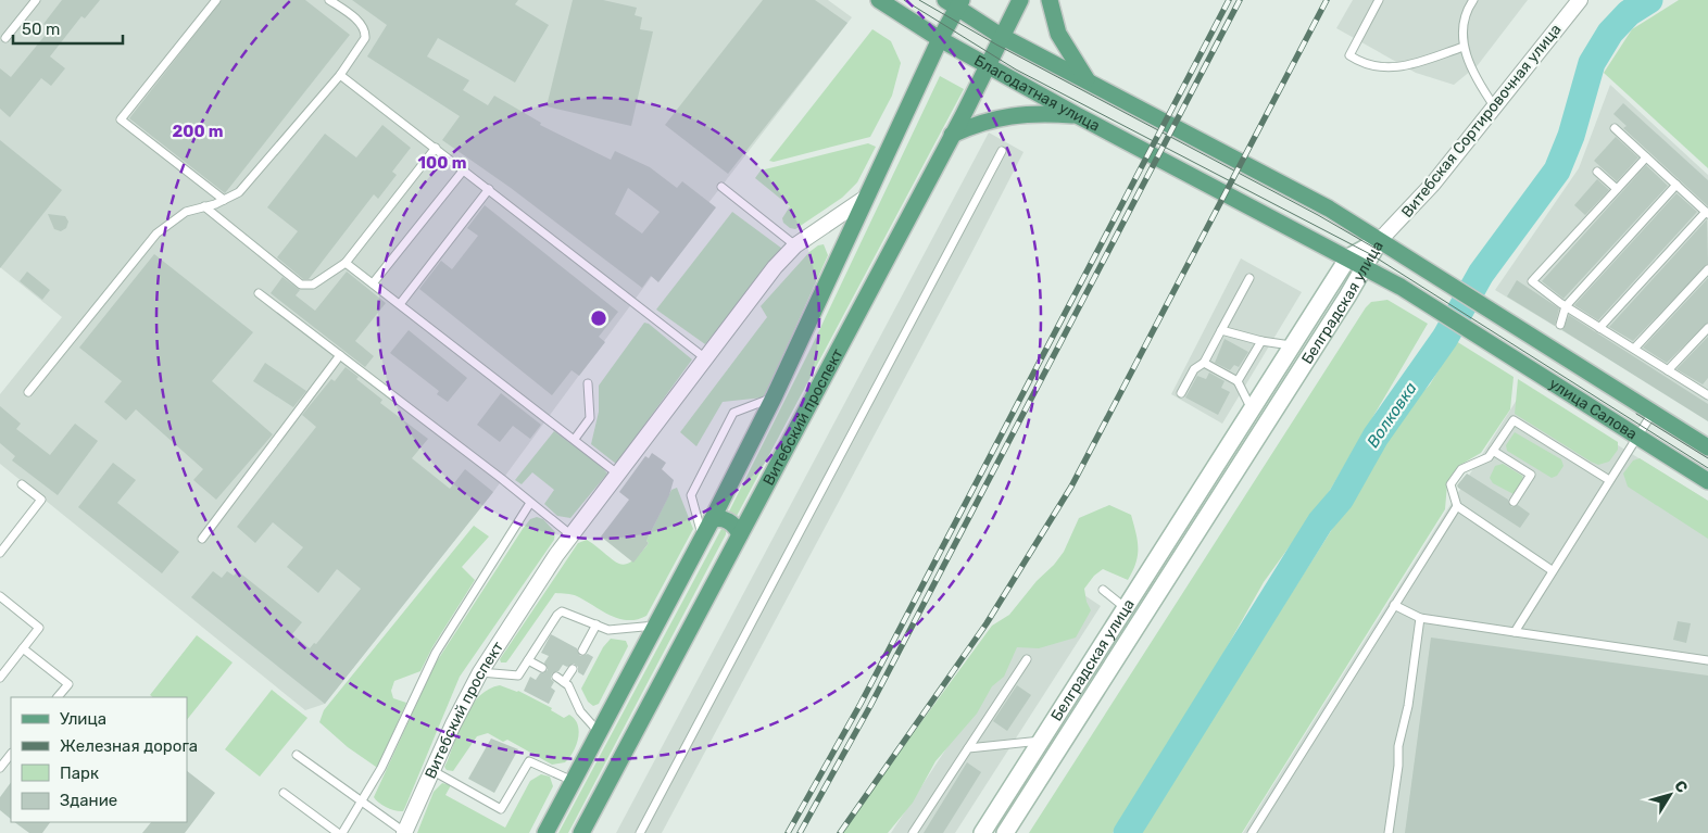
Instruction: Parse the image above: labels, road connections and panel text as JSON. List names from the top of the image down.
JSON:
{
  "streets": {
    "main road": ["Благодатная улица", "улица Салова", "Витебский проспект"],
    "street": ["Витебская Сортировочная улица", "Белградская улица"]
  },
  "crossings": [
    ["Благодатная улица", "Витебская Сортировочная улица"],
    ["Благодатная улица", "Белградская улица"],
    ["Благодатная улица", "улица Салова"],
    ["Благодатная улица", "Витебский проспект"],
    ["Витебская Сортировочная улица", "Белградская улица"],
    ["Витебская Сортировочная улица", "улица Салова"],
    ["Белградская улица", "улица Салова"]
  ],
  "water": ["Волковка"],
  "legend": [
    "Улица",
    "Железная дорога",
    "Парк",
    "Здание"
  ],
  "scale_bar": "50 m",
  "north": "top right",
  "rings": ["200 m", "100 m"]
}
